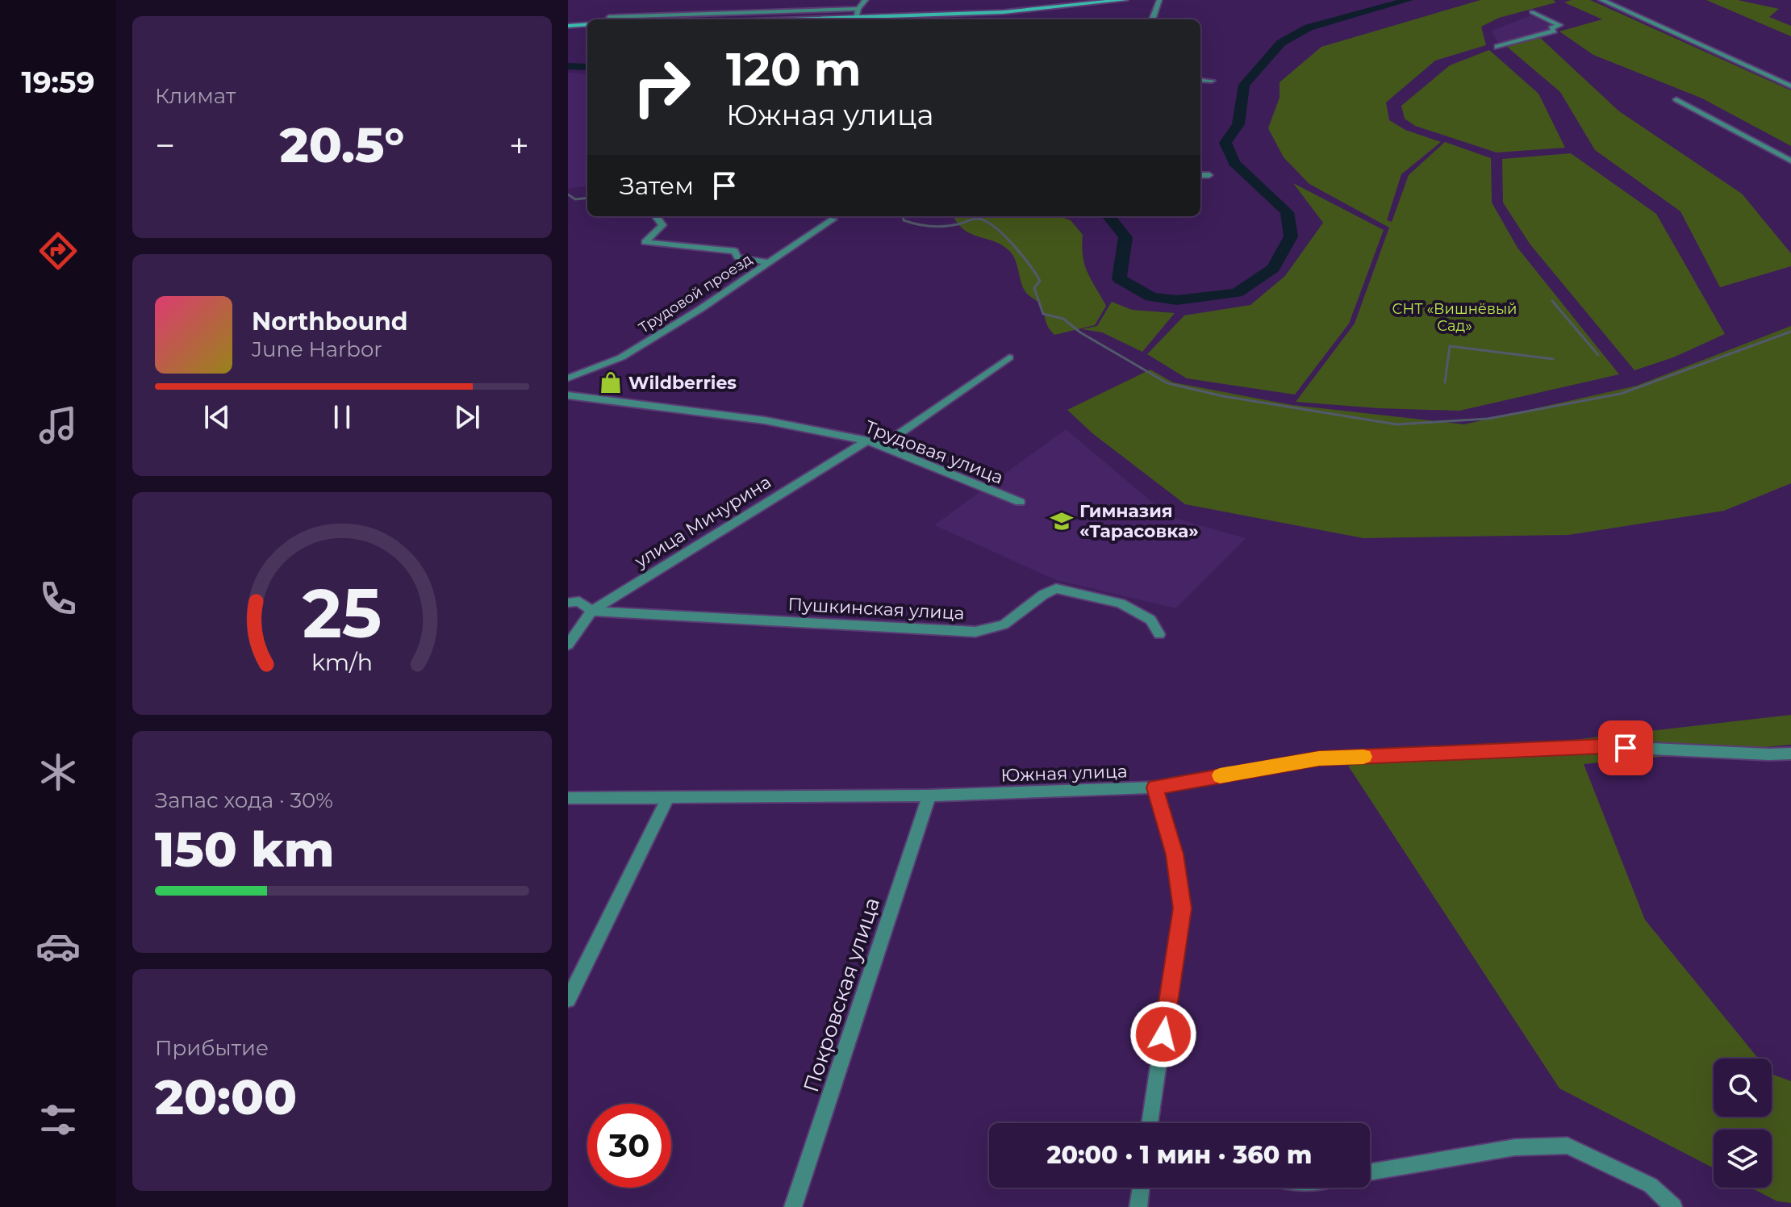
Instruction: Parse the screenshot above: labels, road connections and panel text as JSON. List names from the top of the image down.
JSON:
{
  "streets": {
    "street": [
      "Трудовой проезд",
      "Трудовая улица",
      "улица Мичурина",
      "Пушкинская улица",
      "Южная улица",
      "Покровская улица"
    ]
  },
  "crossings": [
    ["Трудовая улица", "улица Мичурина"],
    ["улица Мичурина", "Пушкинская улица"],
    ["Южная улица", "Покровская улица"]
  ],
  "parks": ["СНТ «Вишнёвый Сад»"],
  "places": {
    "shop": ["Wildberries"],
    "school or university": ["Гимназия «Тарасовка»"]
  },
  "page": {
    "tabs": "19:59",
    "tile": [
      "Климат",
      ["Запас хода · 30%", "150 km"],
      ["Прибытие", "20:00"]
    ],
    "turn": ["120 m", "Южная улица"],
    "heat": ["−", "20.5°", "+"],
    "then": "Затем",
    "song": ["Northbound", "June Harbor"],
    "limit": "30",
    "trip": "20:00 · 1 мин · 360 m",
    "gauge": ["25", "km/h"]
  }
}
